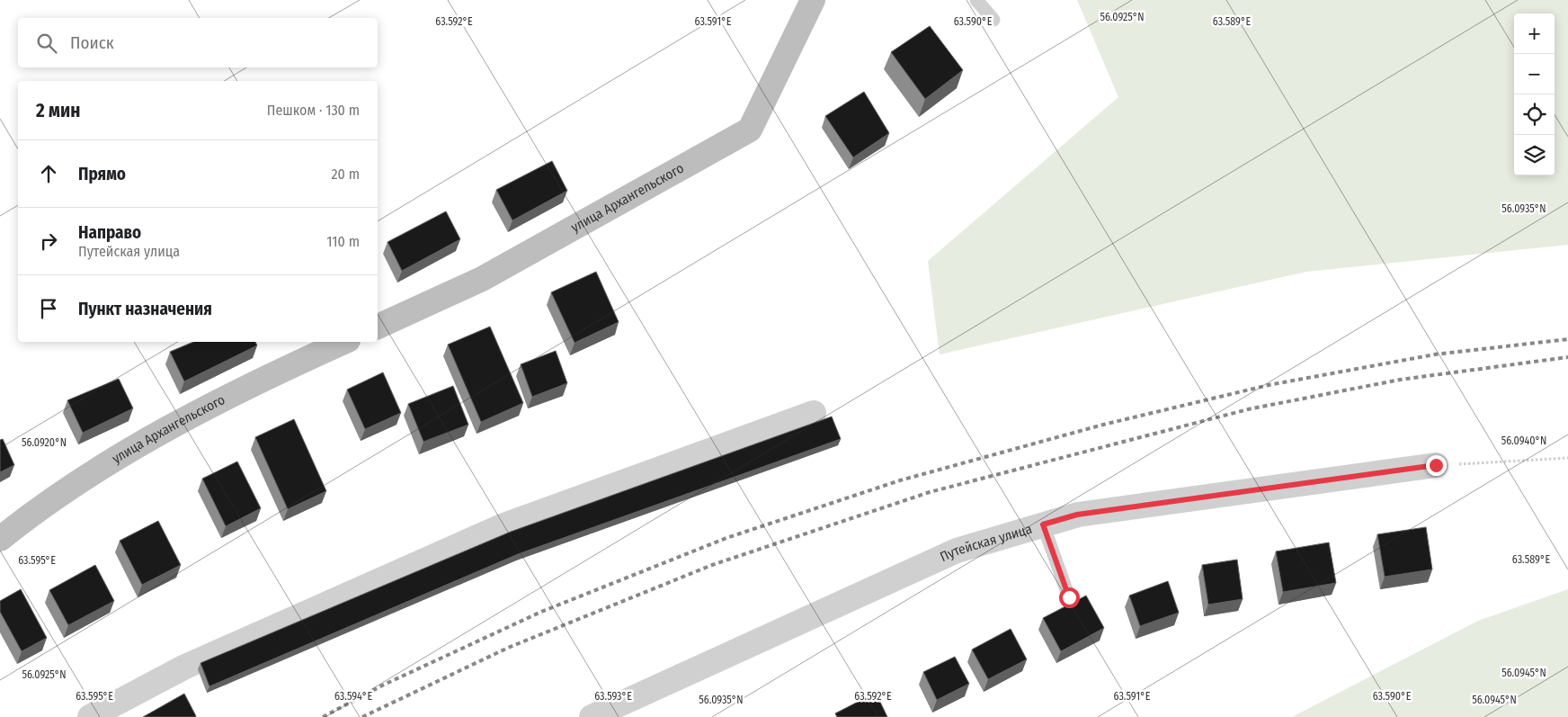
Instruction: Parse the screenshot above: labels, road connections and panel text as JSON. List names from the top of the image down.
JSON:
{
  "streets": {
    "street": ["улица Архангельского", "Путейская улица"]
  },
  "page": {
    "map_buttons": ["+", "−"],
    "search": "Поиск",
    "heading": ["2 мин", "Пешком · 130 m"],
    "list": [
      ["Прямо", "20 m"],
      ["Направо", "Путейская улица", "110 m"],
      "Пункт назначения"
    ]
  },
  "coordinates": [
    "56.0925°N",
    "63.592°E",
    "63.591°E",
    "63.589°E",
    "63.590°E",
    "56.0935°N",
    "56.0940°N",
    "56.0920°N",
    "63.595°E",
    "56.0945°N",
    "63.594°E",
    "63.593°E"
  ]
}
